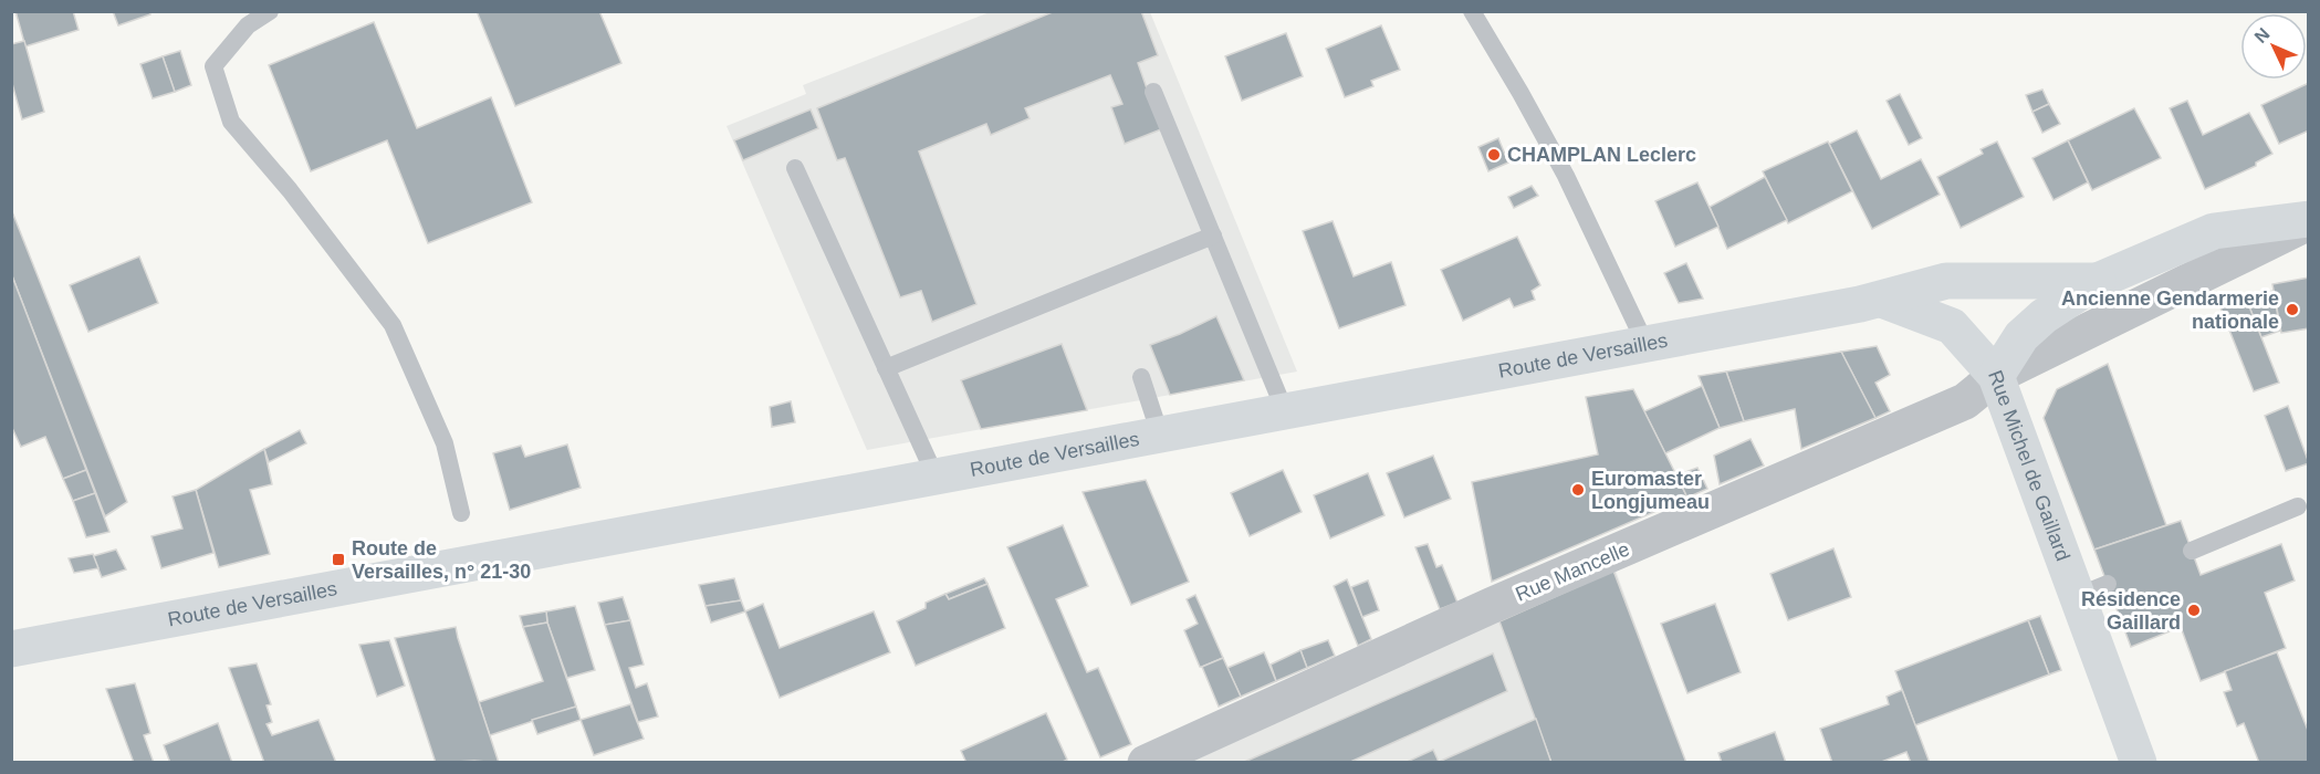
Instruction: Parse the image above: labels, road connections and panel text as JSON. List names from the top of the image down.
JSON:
{
  "streets": {
    "main road": ["Route de Versailles", "Rue Michel de Gaillard"],
    "street": ["Rue Mancelle"]
  },
  "crossings": [
    ["Route de Versailles", "Rue Michel de Gaillard"],
    ["Route de Versailles", "Rue Mancelle"],
    ["Rue Michel de Gaillard", "Rue Mancelle"]
  ],
  "places": {
    "other": [
      "CHAMPLAN Leclerc",
      "Ancienne Gendarmerie nationale",
      "Euromaster Longjumeau",
      "Résidence Gaillard"
    ],
    "transit": ["Route de Versailles, n° 21-30"]
  },
  "north": "top left"
}
